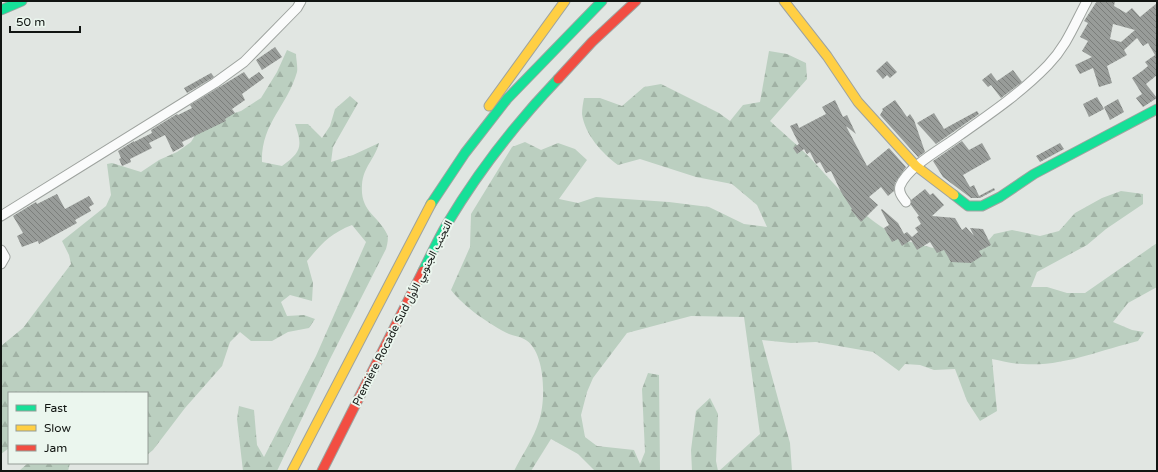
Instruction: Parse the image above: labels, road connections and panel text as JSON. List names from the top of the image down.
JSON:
{
  "streets": {
    "main road": ["Première Rocade Sud التجنب الجنوبي الأول"]
  },
  "legend": ["Fast", "Slow", "Jam"],
  "scale_bar": "50 m"
}
